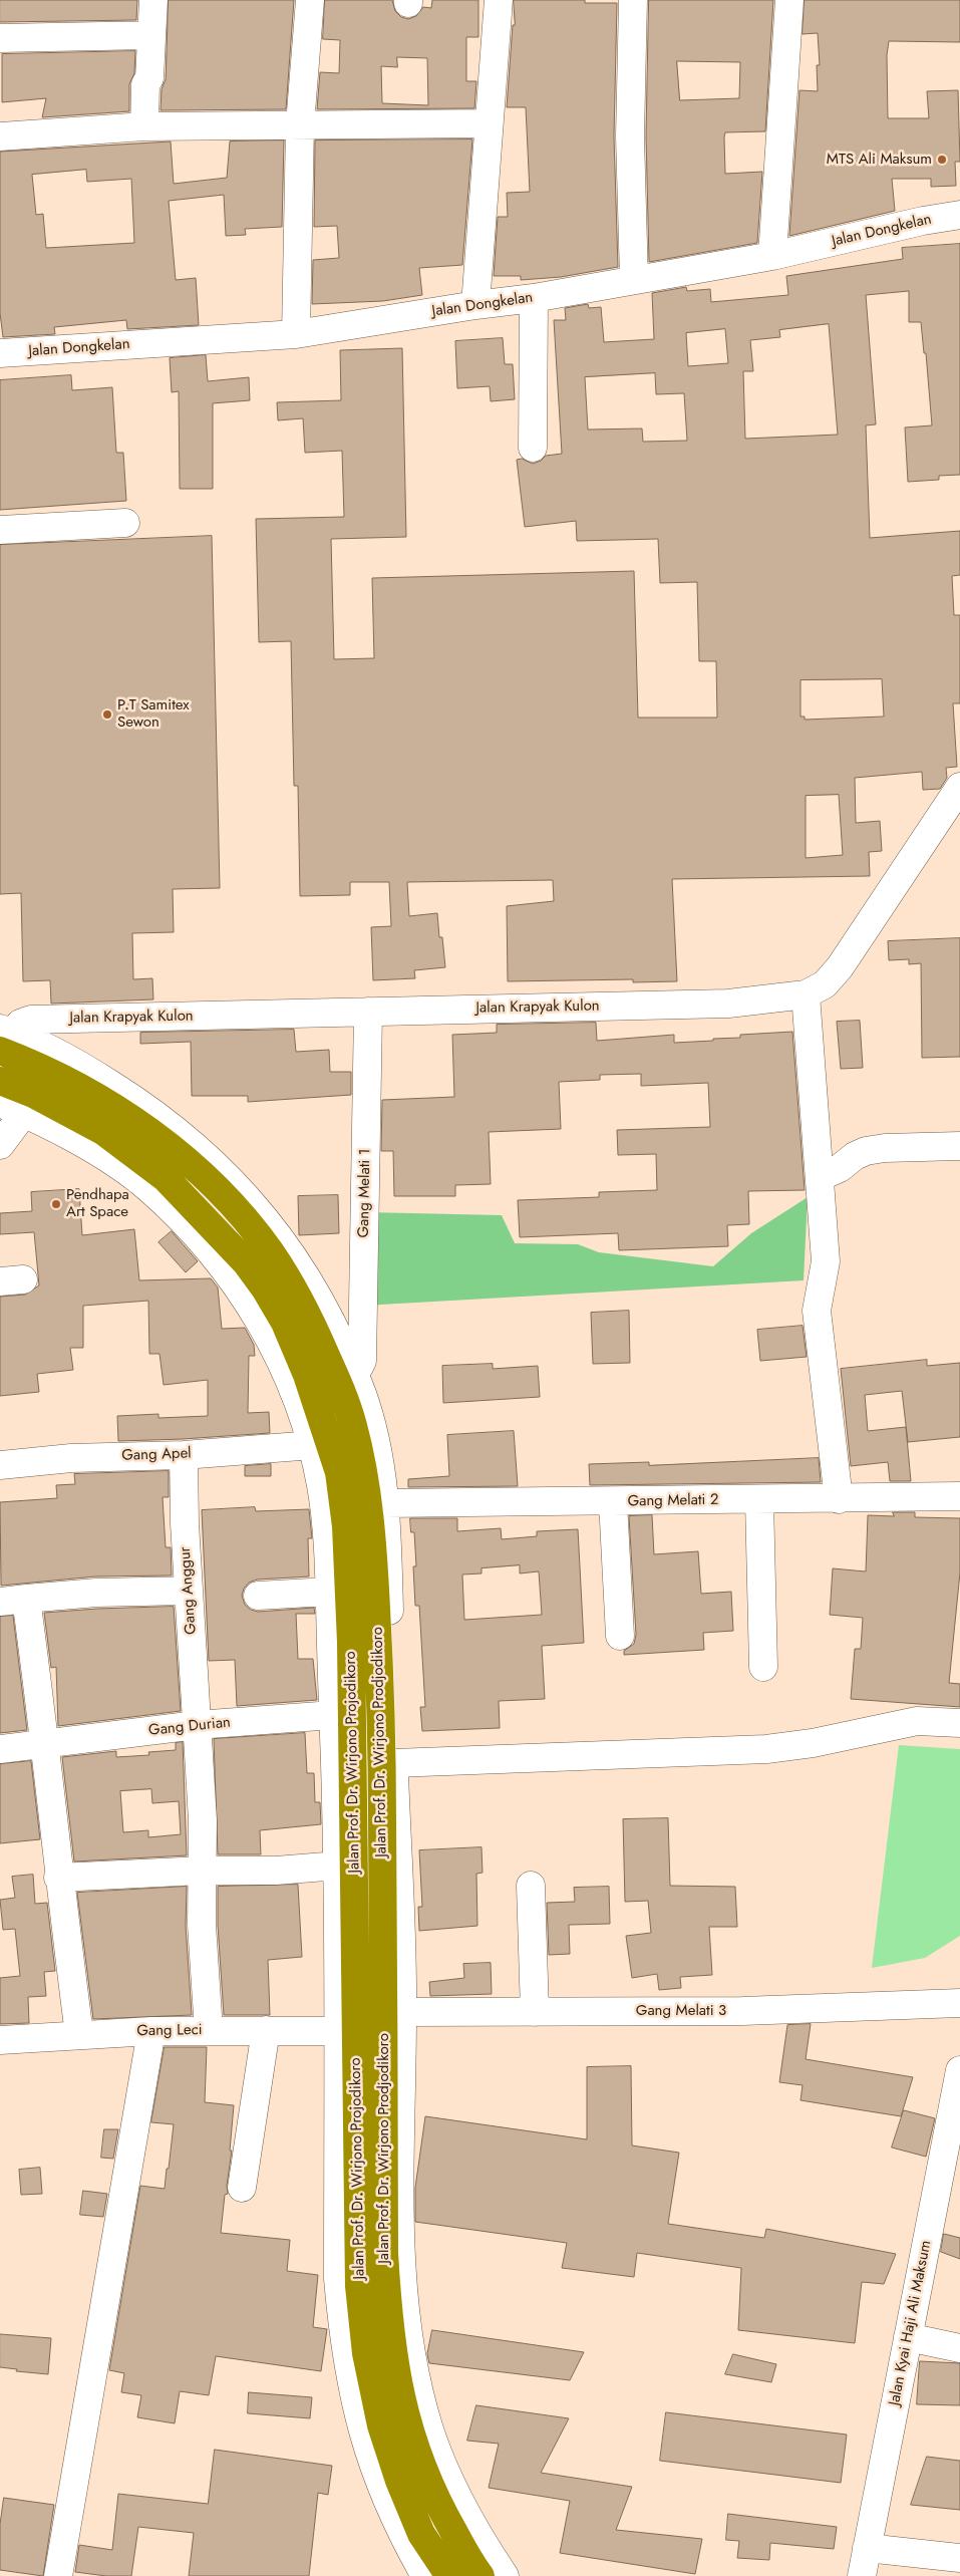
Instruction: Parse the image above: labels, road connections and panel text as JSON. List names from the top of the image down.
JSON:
{
  "streets": {
    "highway": ["Jalan Prof. Dr. Wirjono Prodjodikoro", "Jalan Prof. Dr. Wirjono Projodikoro"],
    "street": [
      "Jalan Dongkelan",
      "Jalan Krapyak Kulon",
      "Gang Melati 1",
      "Gang Apel",
      "Gang Melati 2",
      "Gang Anggur",
      "Gang Durian",
      "Gang Melati 3",
      "Gang Leci",
      "Jalan Kyai Haji Ali Maksum"
    ]
  },
  "crossings": [
    ["Jalan Krapyak Kulon", "Gang Melati 1"],
    ["Jalan Krapyak Kulon", "Jalan Prof. Dr. Wirjono Prodjodikoro"],
    ["Gang Apel", "Gang Anggur"],
    ["Gang Anggur", "Gang Durian"],
    ["Gang Anggur", "Gang Leci"],
    ["Gang Durian", "Jalan Prof. Dr. Wirjono Projodikoro"]
  ],
  "places": ["MTS Ali Maksum", "P.T Samitex Sewon", "Pendhapa Art Space"]
}
